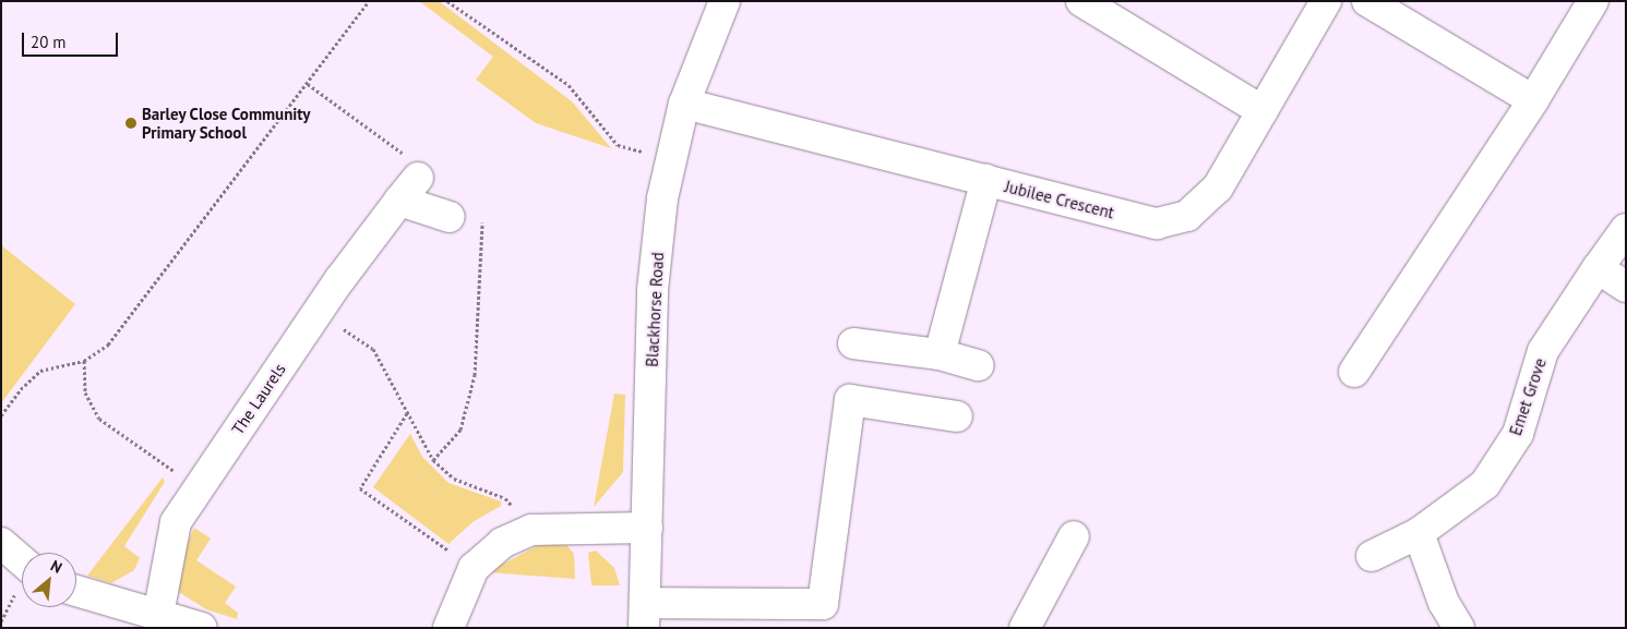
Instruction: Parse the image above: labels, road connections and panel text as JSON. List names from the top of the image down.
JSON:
{
  "streets": {
    "street": [
      "Jubilee Crescent",
      "Blackhorse Road",
      "Emet Grove",
      "The Laurels"
    ]
  },
  "crossings": [
    ["Jubilee Crescent", "Blackhorse Road"]
  ],
  "places": ["Barley Close Community Primary School"],
  "scale_bar": "20 m",
  "north": "top right"
}
